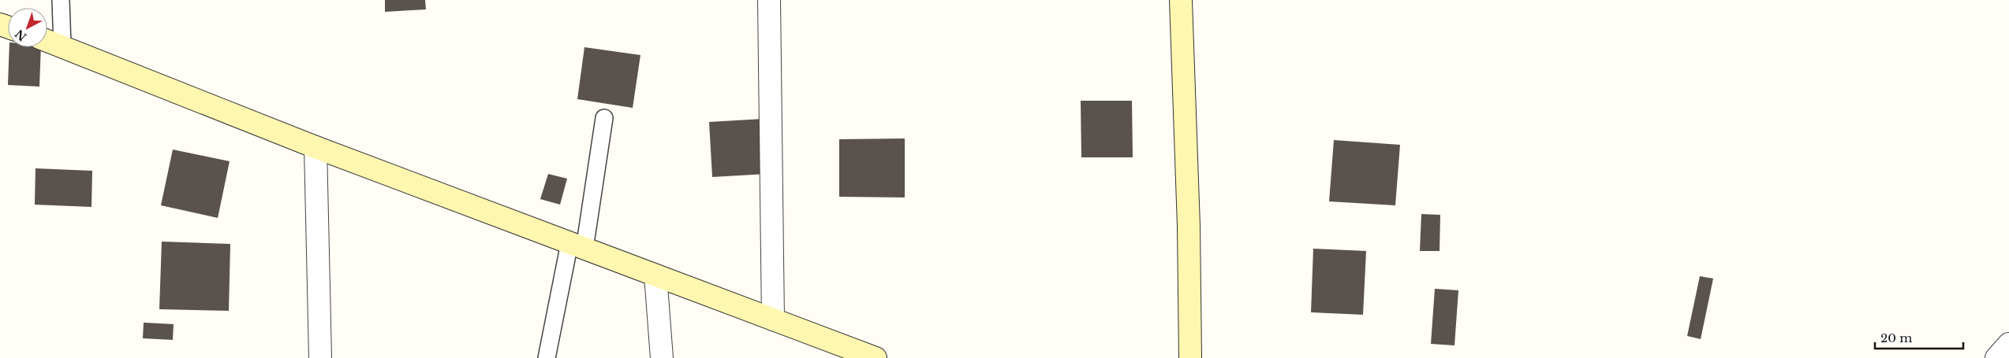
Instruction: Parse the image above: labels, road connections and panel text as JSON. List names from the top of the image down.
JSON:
{
  "scale_bar": "20 m",
  "north": "bottom left"
}
